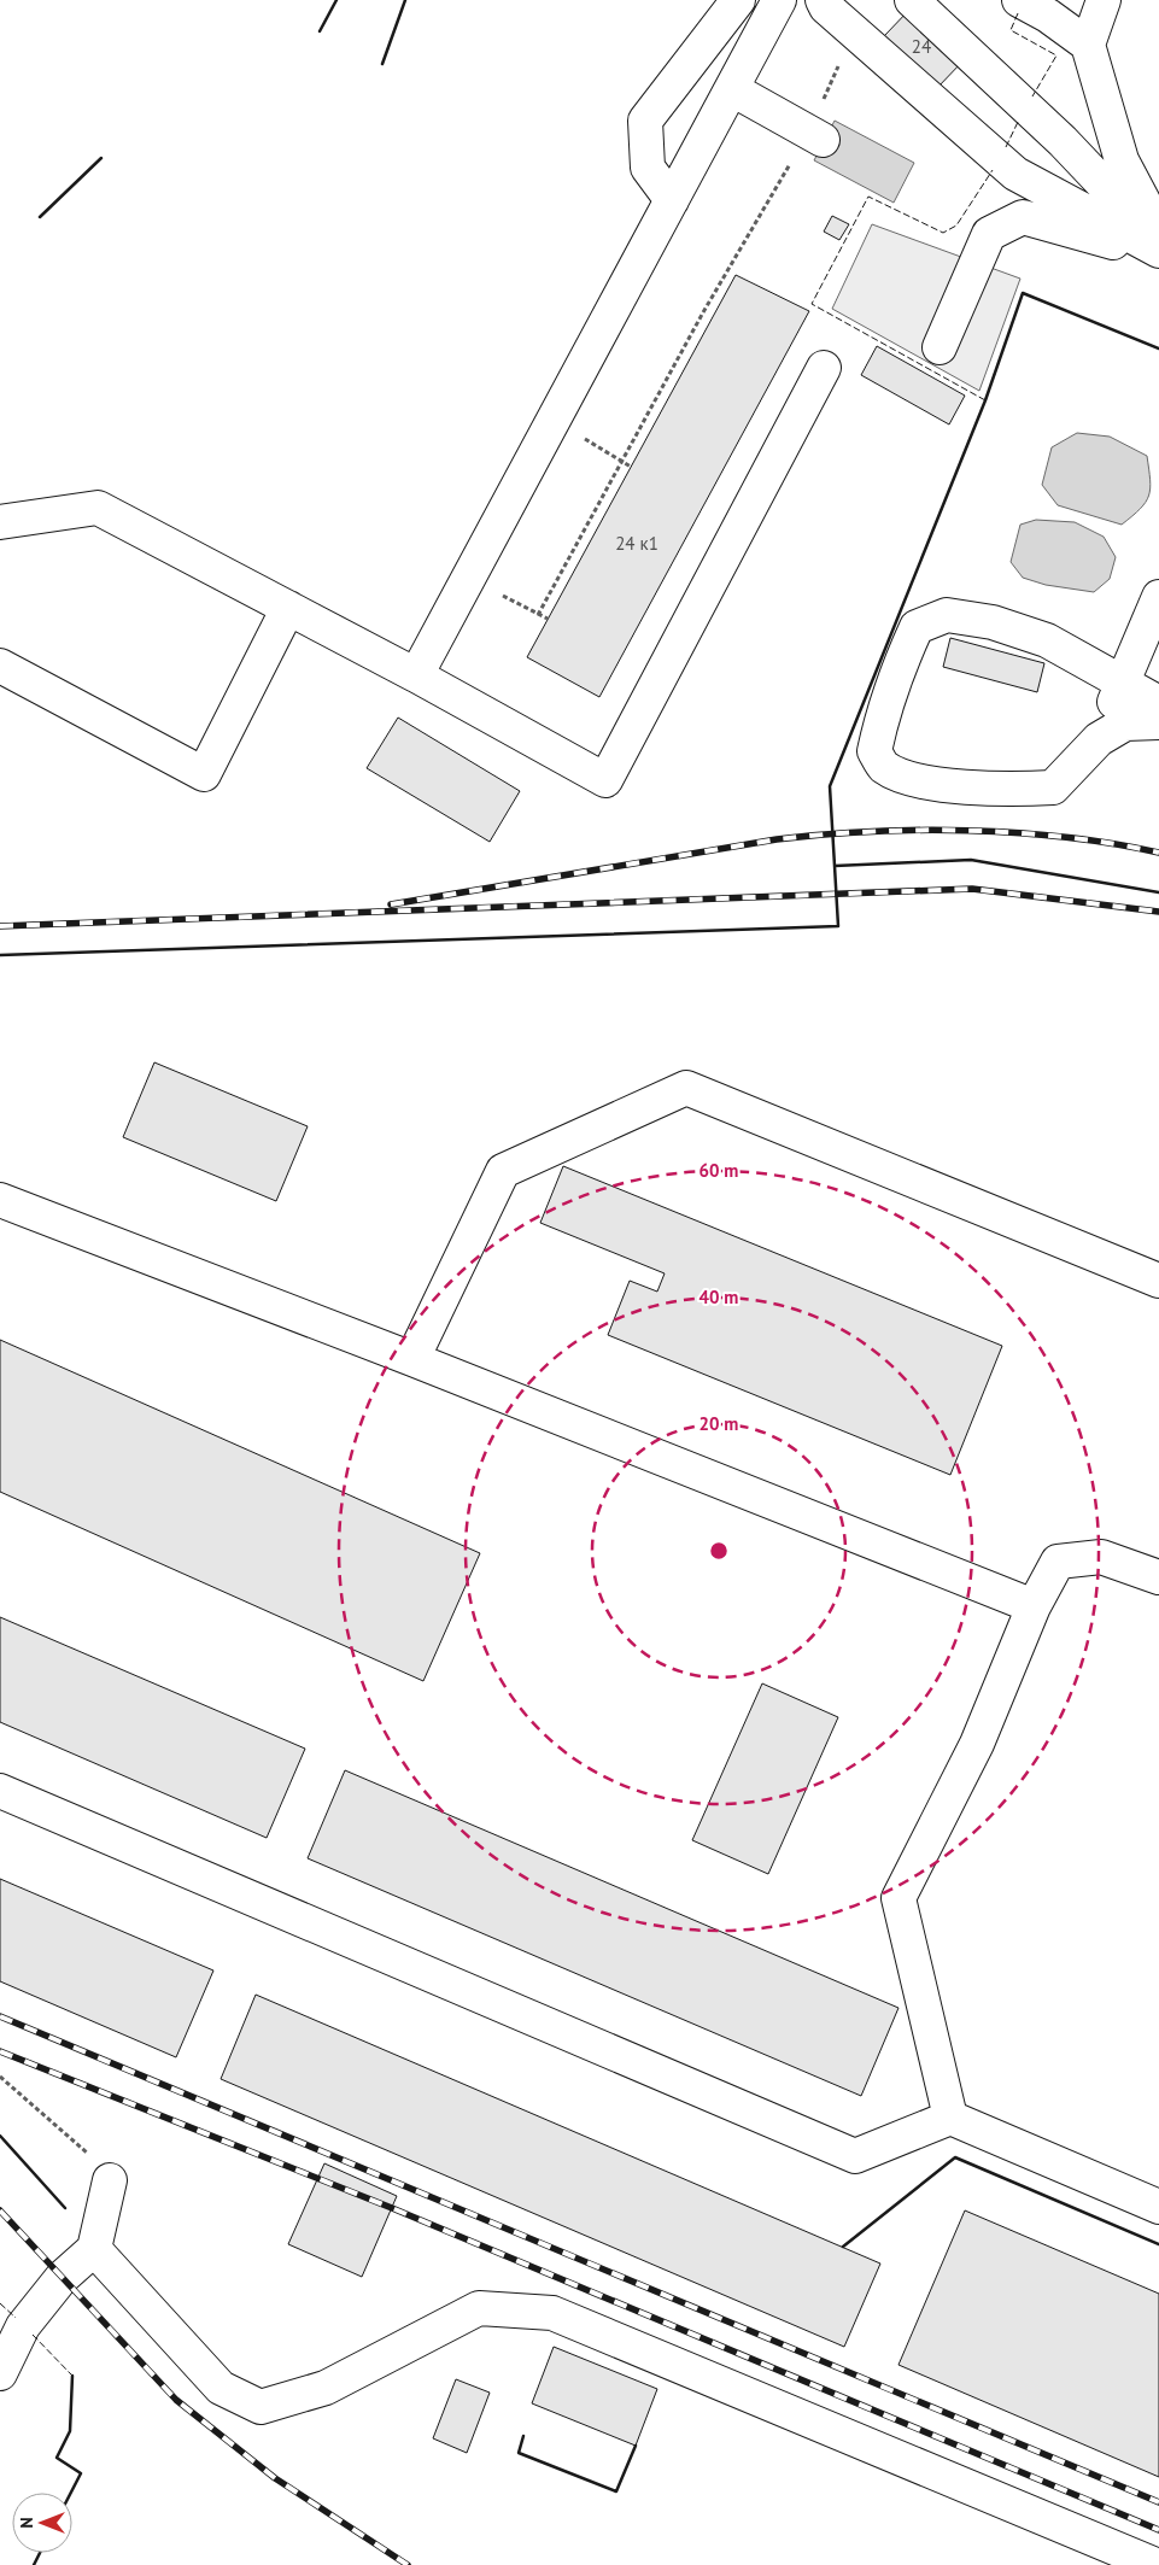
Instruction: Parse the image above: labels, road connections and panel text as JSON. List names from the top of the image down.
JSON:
{
  "house_numbers": ["24", "24 к1"],
  "north": "left",
  "rings": ["60 m", "40 m", "20 m"]
}
